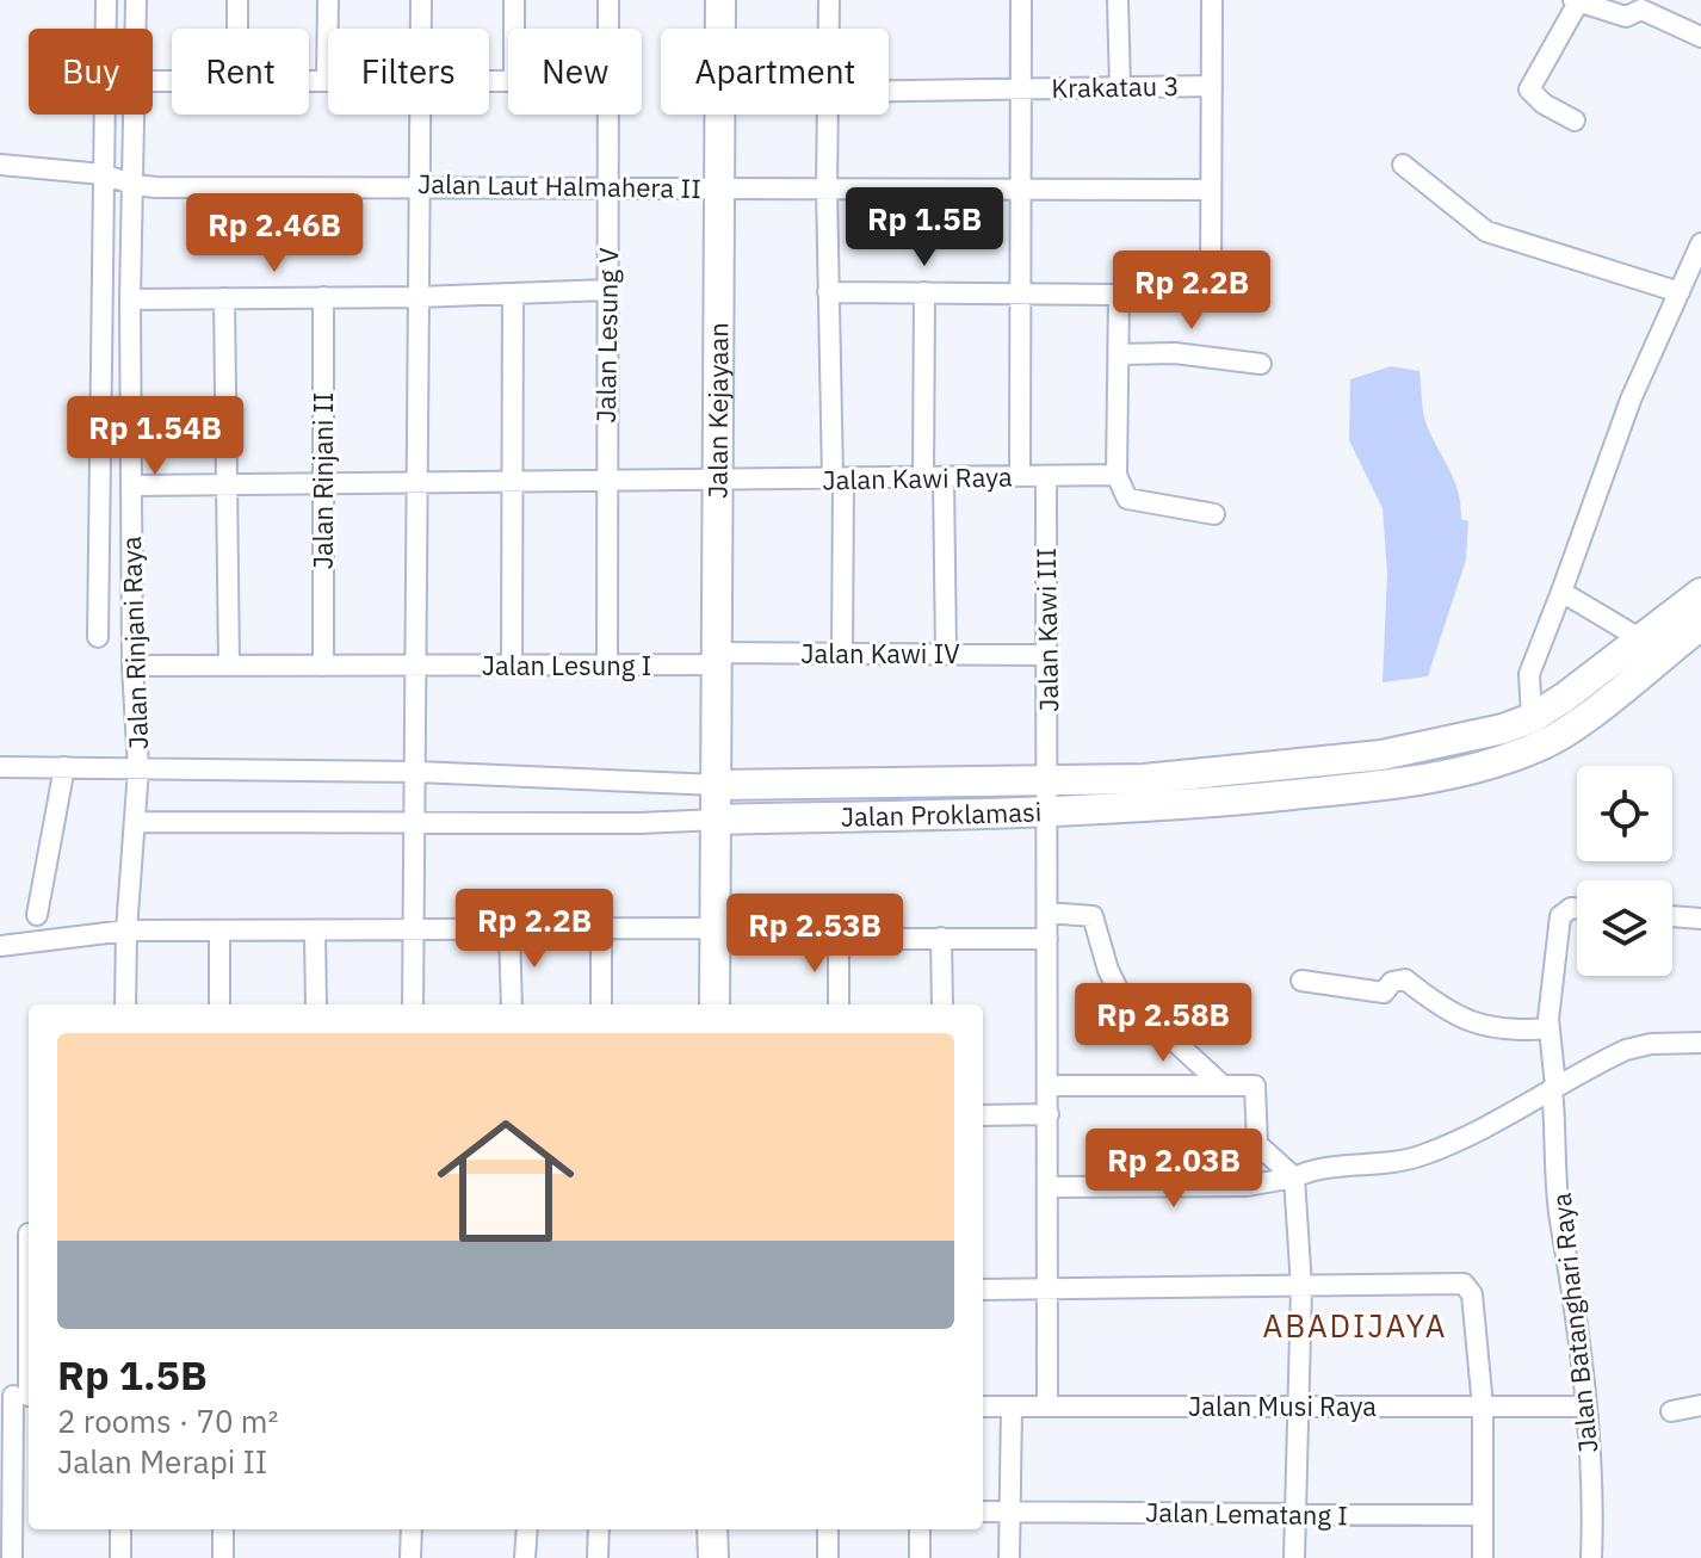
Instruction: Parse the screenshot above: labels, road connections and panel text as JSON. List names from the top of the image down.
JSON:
{
  "streets": {
    "street": [
      "Krakatau 3",
      "Jalan Laut Halmahera II",
      "Jalan Lesung V",
      "Jalan Kejayaan",
      "Jalan Kawi Raya",
      "Jalan Rinjani II",
      "Jalan Kawi III",
      "Jalan Rinjani Raya",
      "Jalan Kawi IV",
      "Jalan Lesung I",
      "Jalan Proklamasi",
      "Jalan Batanghari Raya",
      "Jalan Musi Raya",
      "Jalan Lematang I"
    ]
  },
  "crossings": [
    ["Jalan Laut Halmahera II", "Jalan Lesung V"],
    ["Jalan Laut Halmahera II", "Jalan Kejayaan"],
    ["Jalan Laut Halmahera II", "Jalan Rinjani Raya"],
    ["Jalan Lesung V", "Jalan Kawi Raya"],
    ["Jalan Lesung V", "Jalan Lesung I"],
    ["Jalan Kejayaan", "Jalan Kawi Raya"],
    ["Jalan Kejayaan", "Jalan Kawi IV"],
    ["Jalan Kejayaan", "Jalan Lesung I"],
    ["Jalan Kejayaan", "Jalan Proklamasi"],
    ["Jalan Kawi Raya", "Jalan Rinjani II"],
    ["Jalan Kawi Raya", "Jalan Kawi III"],
    ["Jalan Kawi Raya", "Jalan Rinjani Raya"],
    ["Jalan Rinjani II", "Jalan Lesung I"],
    ["Jalan Kawi III", "Jalan Kawi IV"],
    ["Jalan Kawi III", "Jalan Proklamasi"],
    ["Jalan Kawi III", "Jalan Musi Raya"],
    ["Jalan Rinjani Raya", "Jalan Lesung I"],
    ["Jalan Rinjani Raya", "Jalan Proklamasi"],
    ["Jalan Kawi IV", "Jalan Lesung I"],
    ["Jalan Batanghari Raya", "Jalan Musi Raya"]
  ],
  "districts": ["ABADIJAYA"],
  "page": {
    "chip": [
      "Buy",
      "Rent",
      "Filters",
      "New",
      "Apartment"
    ],
    "price": [
      "Rp 1.5B",
      "Rp 2.46B",
      "Rp 2.2B",
      "Rp 1.54B",
      "Rp 2.2B",
      "Rp 2.53B",
      "Rp 2.58B",
      "Rp 2.03B"
    ],
    "list": [
      {
        "name": "Rp 1.5B",
        "note": "2 rooms · 70 m² · Jalan Merapi II"
      }
    ]
  }
}
